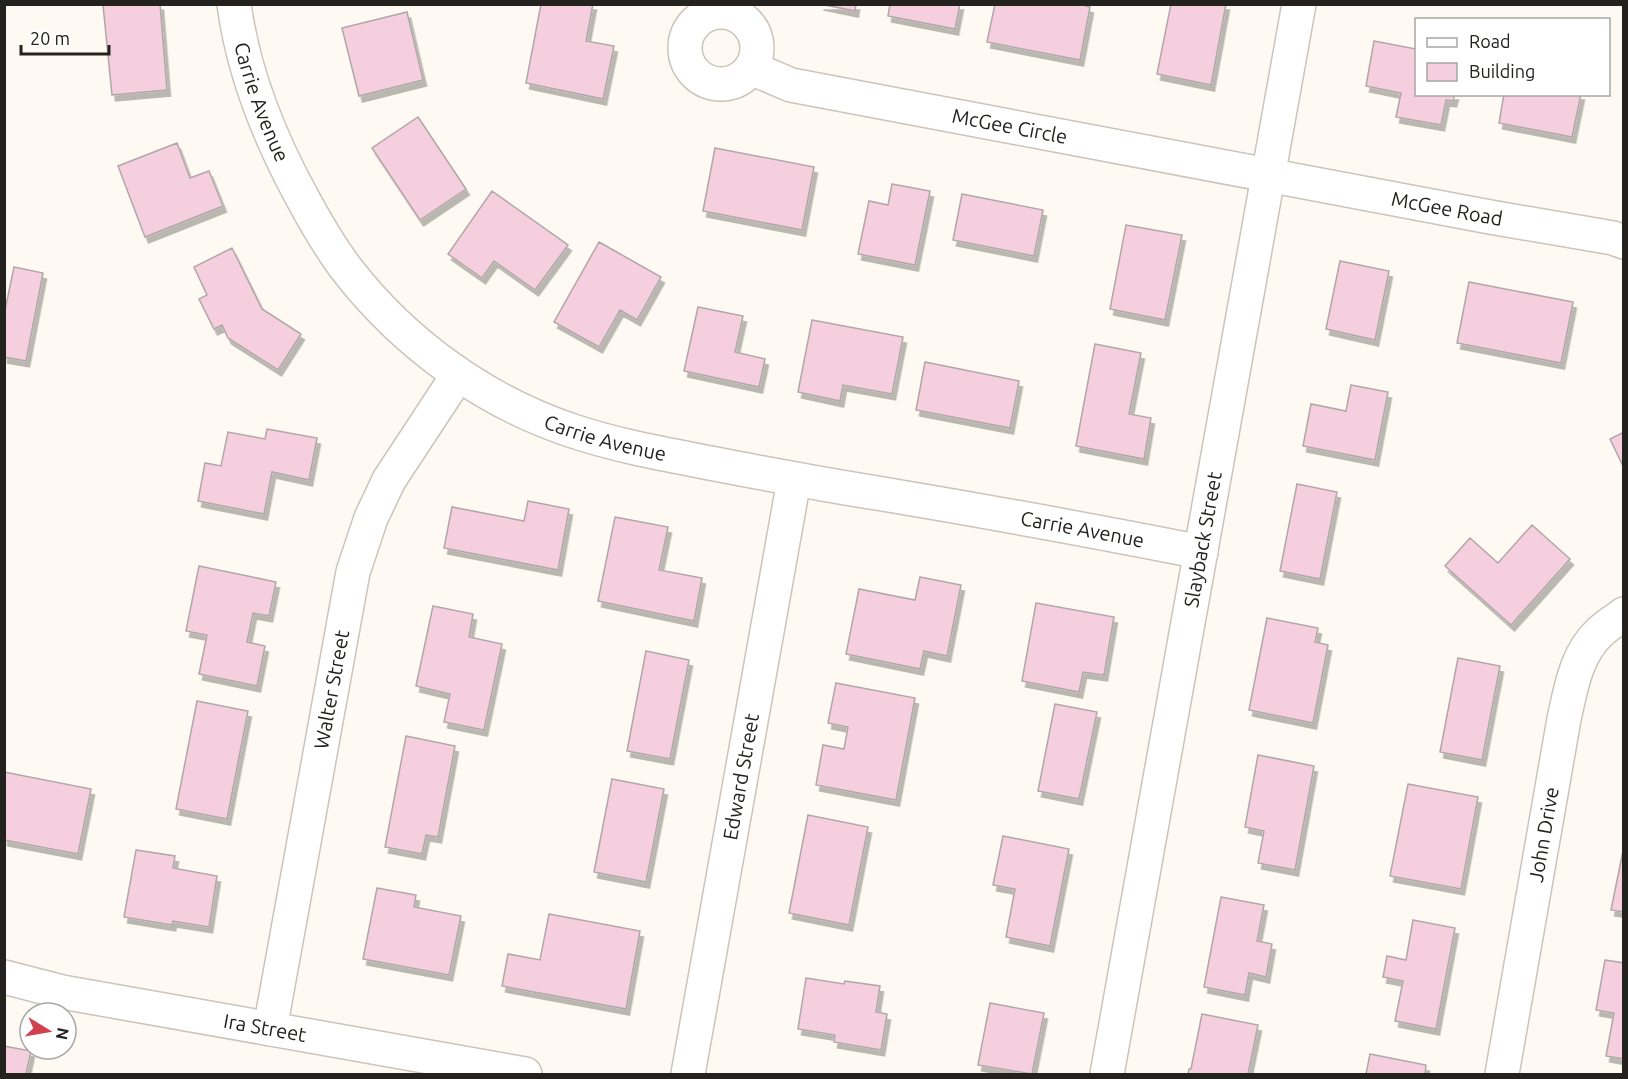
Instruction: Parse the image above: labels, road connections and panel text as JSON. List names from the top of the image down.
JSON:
{
  "streets": {
    "street": [
      "Carrie Avenue",
      "McGee Circle",
      "McGee Road",
      "Slayback Street",
      "Walter Street",
      "Edward Street",
      "John Drive",
      "Ira Street"
    ]
  },
  "crossings": [
    ["Carrie Avenue", "Slayback Street"],
    ["Carrie Avenue", "Walter Street"],
    ["Carrie Avenue", "Edward Street"],
    ["McGee Circle", "McGee Road"],
    ["McGee Circle", "Slayback Street"],
    ["McGee Road", "Slayback Street"],
    ["Walter Street", "Ira Street"]
  ],
  "legend": ["Road", "Building"],
  "scale_bar": "20 m",
  "north": "right"
}
